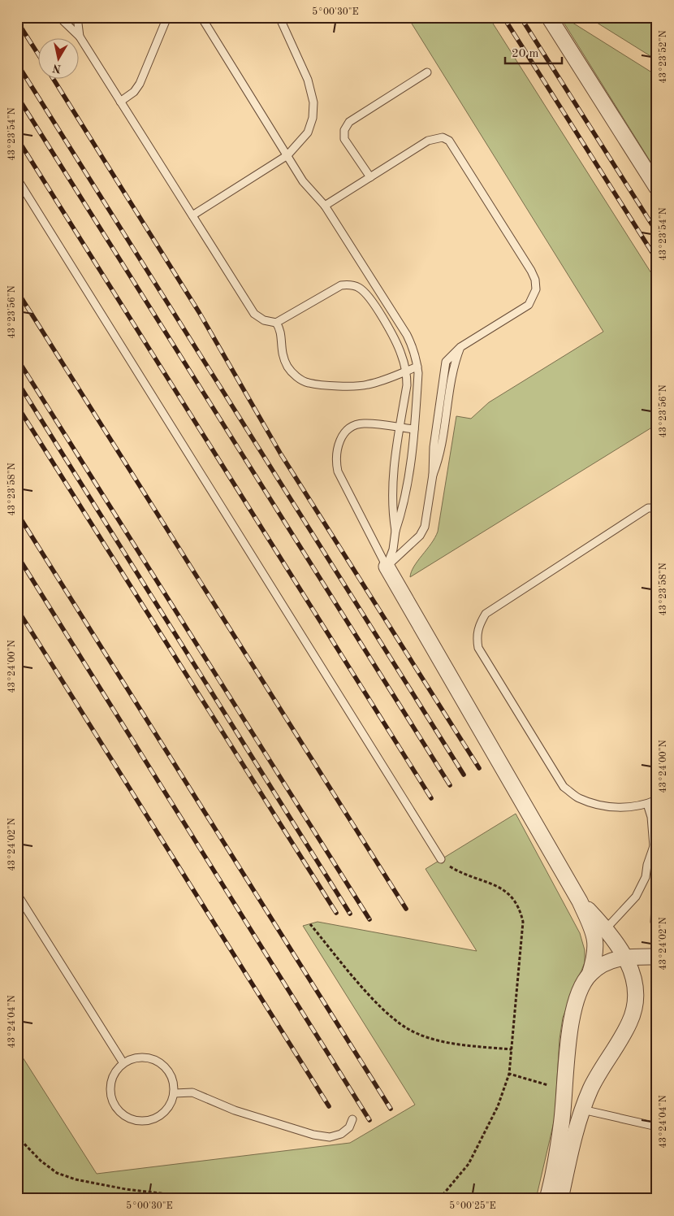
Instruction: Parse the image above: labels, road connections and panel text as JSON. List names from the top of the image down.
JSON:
{
  "scale_bar": "20 m",
  "north": "bottom",
  "coordinates": [
    "5°00'30\"E",
    "43°23'52\"N",
    "43°23'54\"N",
    "43°23'56\"N",
    "43°23'58\"N",
    "43°24'00\"N",
    "43°24'02\"N",
    "43°24'04\"N",
    "5°00'25\"E"
  ]
}
